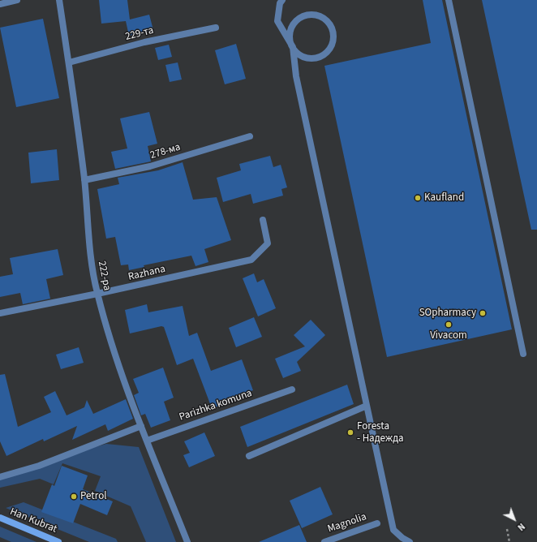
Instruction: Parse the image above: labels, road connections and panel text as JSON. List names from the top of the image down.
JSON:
{
  "streets": {
    "street": [
      "229-та",
      "278-ма",
      "Razhana",
      "222-ра",
      "Parizhka komuna",
      "Han Kubrat",
      "Magnolia"
    ]
  },
  "crossings": [
    ["229-та", "222-ра"],
    ["278-ма", "222-ра"],
    ["Razhana", "222-ра"],
    ["222-ра", "Parizhka komuna"]
  ],
  "places": [
    "Kaufland",
    "SOpharmacy",
    "Vivacom",
    "Foresta - Надежда",
    "Petrol"
  ],
  "north": "bottom right"
}
